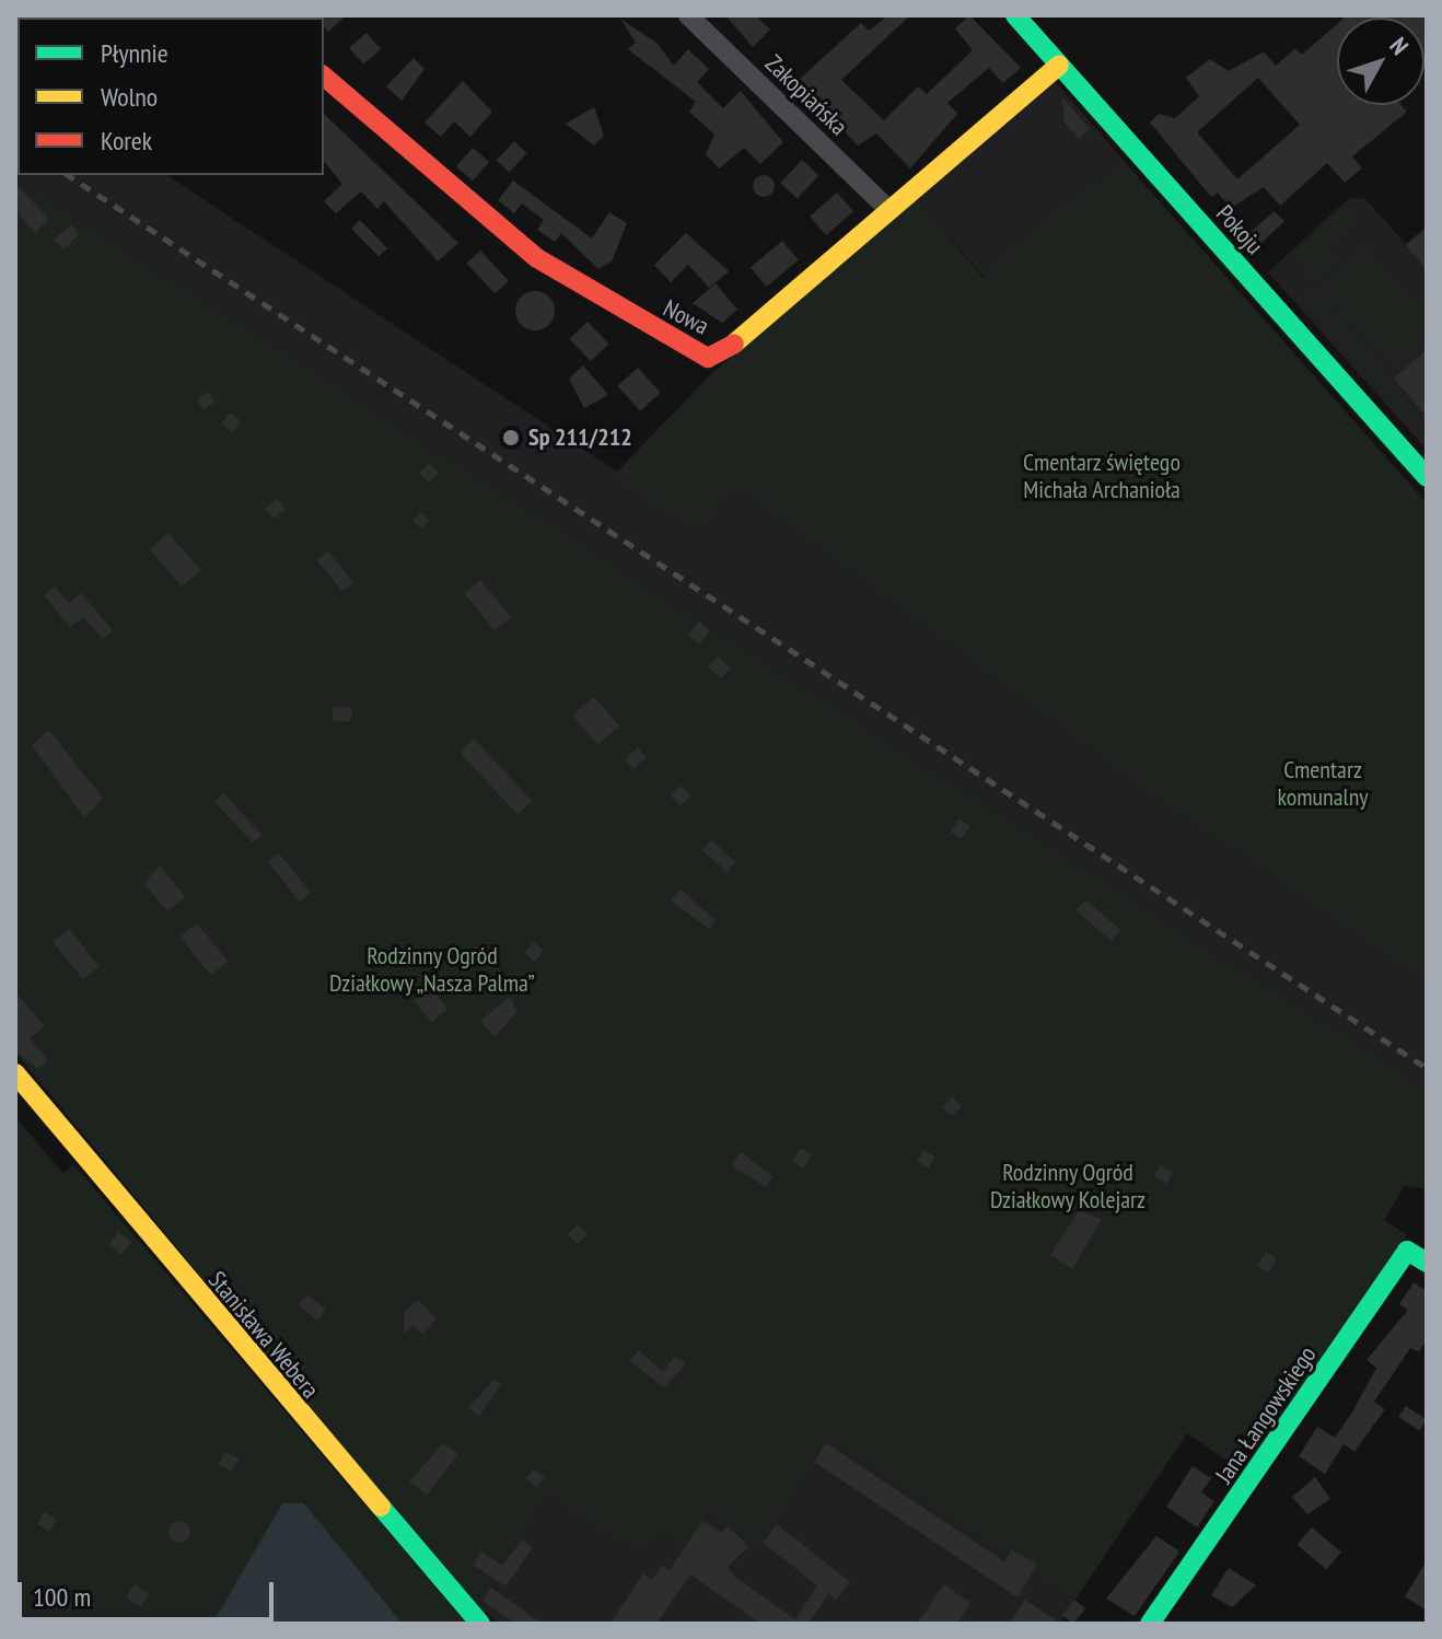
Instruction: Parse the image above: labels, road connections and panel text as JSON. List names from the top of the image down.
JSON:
{
  "streets": {
    "street": [
      "Zakopiańska",
      "Pokoju",
      "Nowa",
      "Stanisława Webera",
      "Jana Łangowskiego"
    ]
  },
  "crossings": [
    ["Zakopiańska", "Nowa"],
    ["Pokoju", "Nowa"]
  ],
  "parks": [
    "Cmentarz świętego Michała Archanioła",
    "Cmentarz komunalny",
    "Rodzinny Ogród Działkowy „Nasza Palma”",
    "Rodzinny Ogród Działkowy Kolejarz"
  ],
  "places": ["Sp 211/212"],
  "legend": ["Płynnie", "Wolno", "Korek"],
  "scale_bar": "100 m",
  "north": "top right"
}
